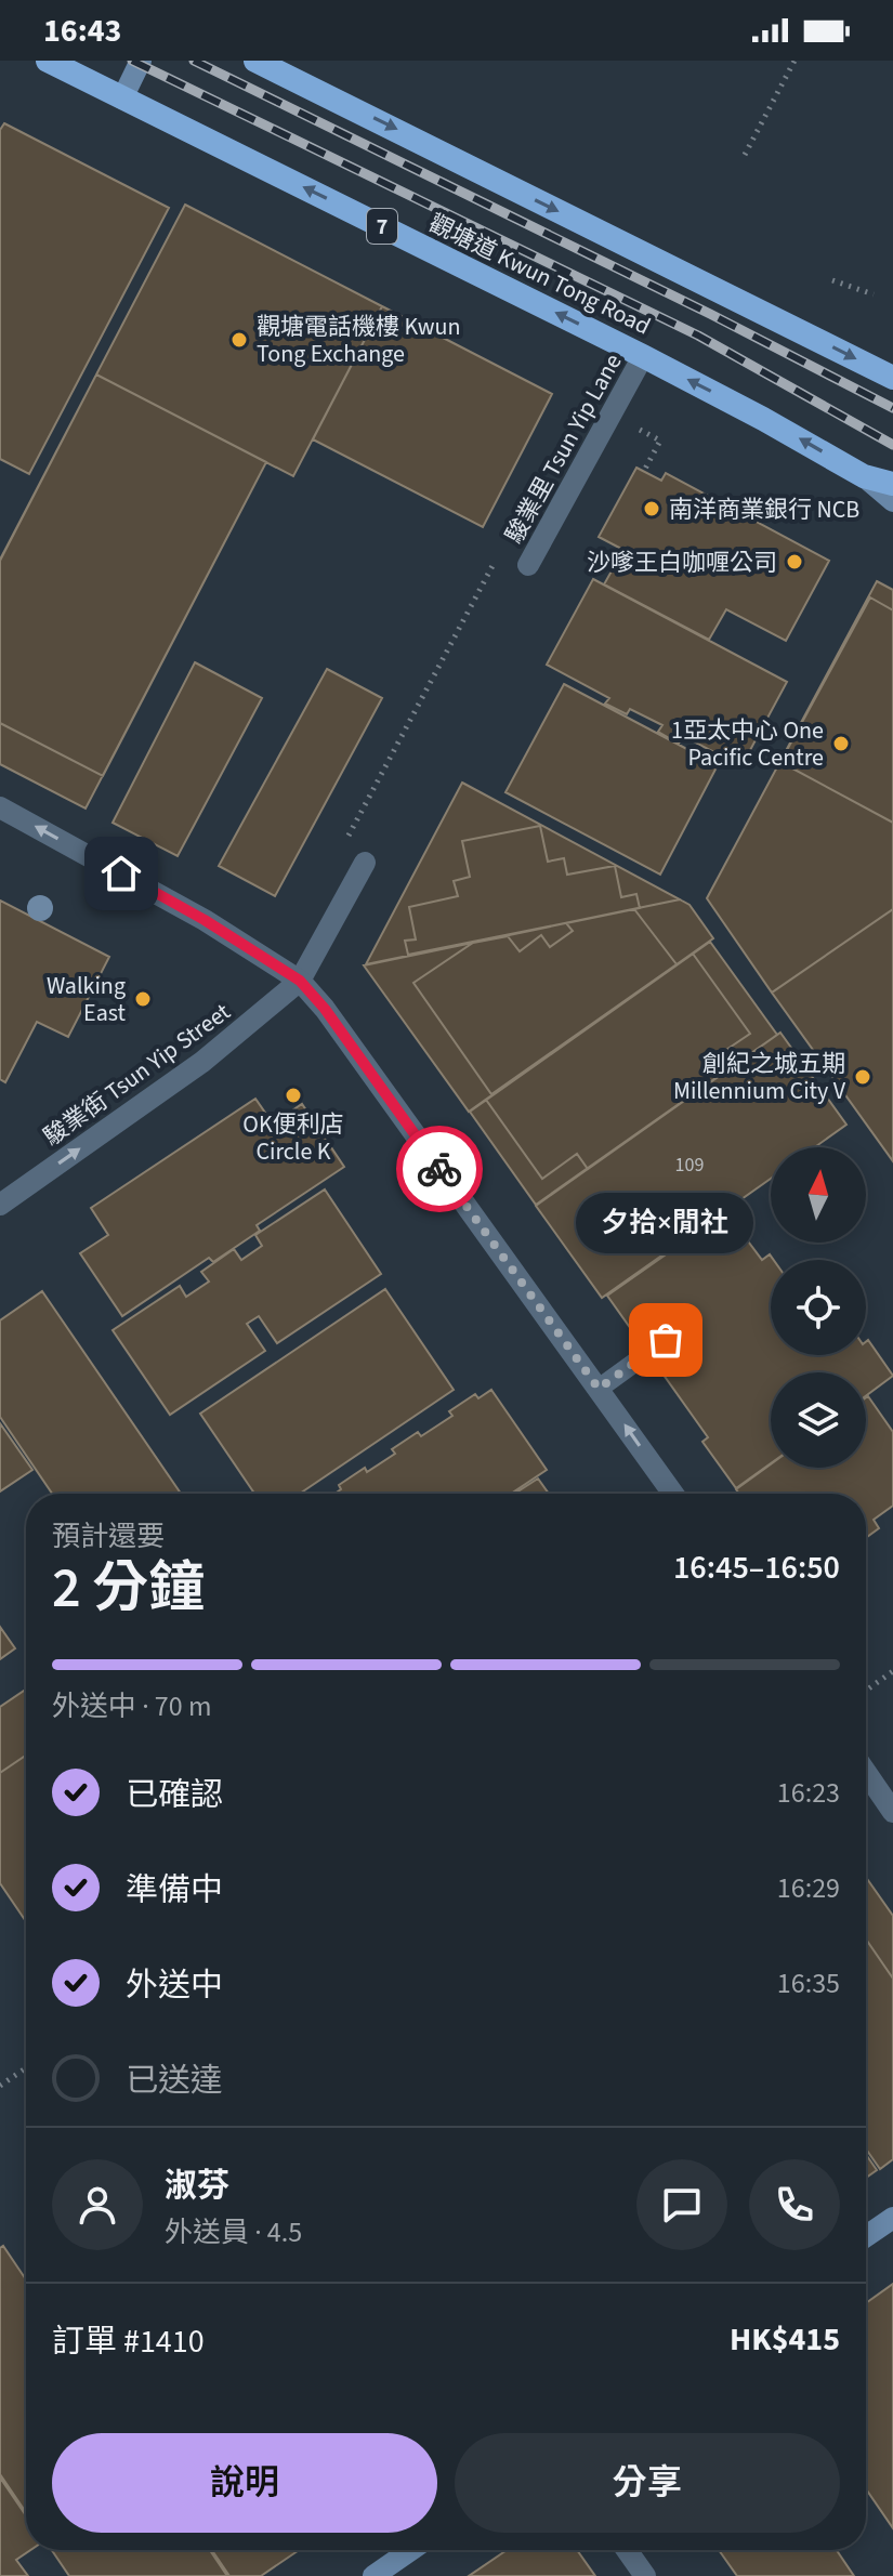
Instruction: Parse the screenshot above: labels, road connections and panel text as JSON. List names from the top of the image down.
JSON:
{
  "streets": {
    "highway": ["7", "觀塘道 Kwun Tong Road"],
    "street": ["駿業里 Tsun Yip Lane", "駿業街 Tsun Yip Street"]
  },
  "crossings": [
    ["觀塘道 Kwun Tong Road", "駿業里 Tsun Yip Lane"]
  ],
  "one_way": ["駿業街 Tsun Yip Street"],
  "places": [
    "觀塘電話機樓 Kwun Tong Exchange",
    "南洋商業銀行 NCB",
    "沙嗲王白咖喱公司",
    "1亞太中心 One Pacific Centre",
    "Walking East",
    "創紀之城五期 Millennium City V",
    "OK便利店 Circle K",
    "夕拾×閒社"
  ],
  "house_numbers": ["109"],
  "north": "top",
  "page": {
    "status": "16:43",
    "bubble": "夕拾×閒社",
    "heading": ["2 分鐘", "預計還要", "16:45–16:50"],
    "panel": [
      "淑芬",
      "外送員 · 4.5",
      "訂單 #1410",
      "HK$415"
    ],
    "bar": "外送中 · 70 m",
    "list": [
      ["已確認", "16:23"],
      ["準備中", "16:29"],
      ["外送中", "16:35"],
      "已送達"
    ],
    "buttons": ["說明", "分享"]
  }
}
